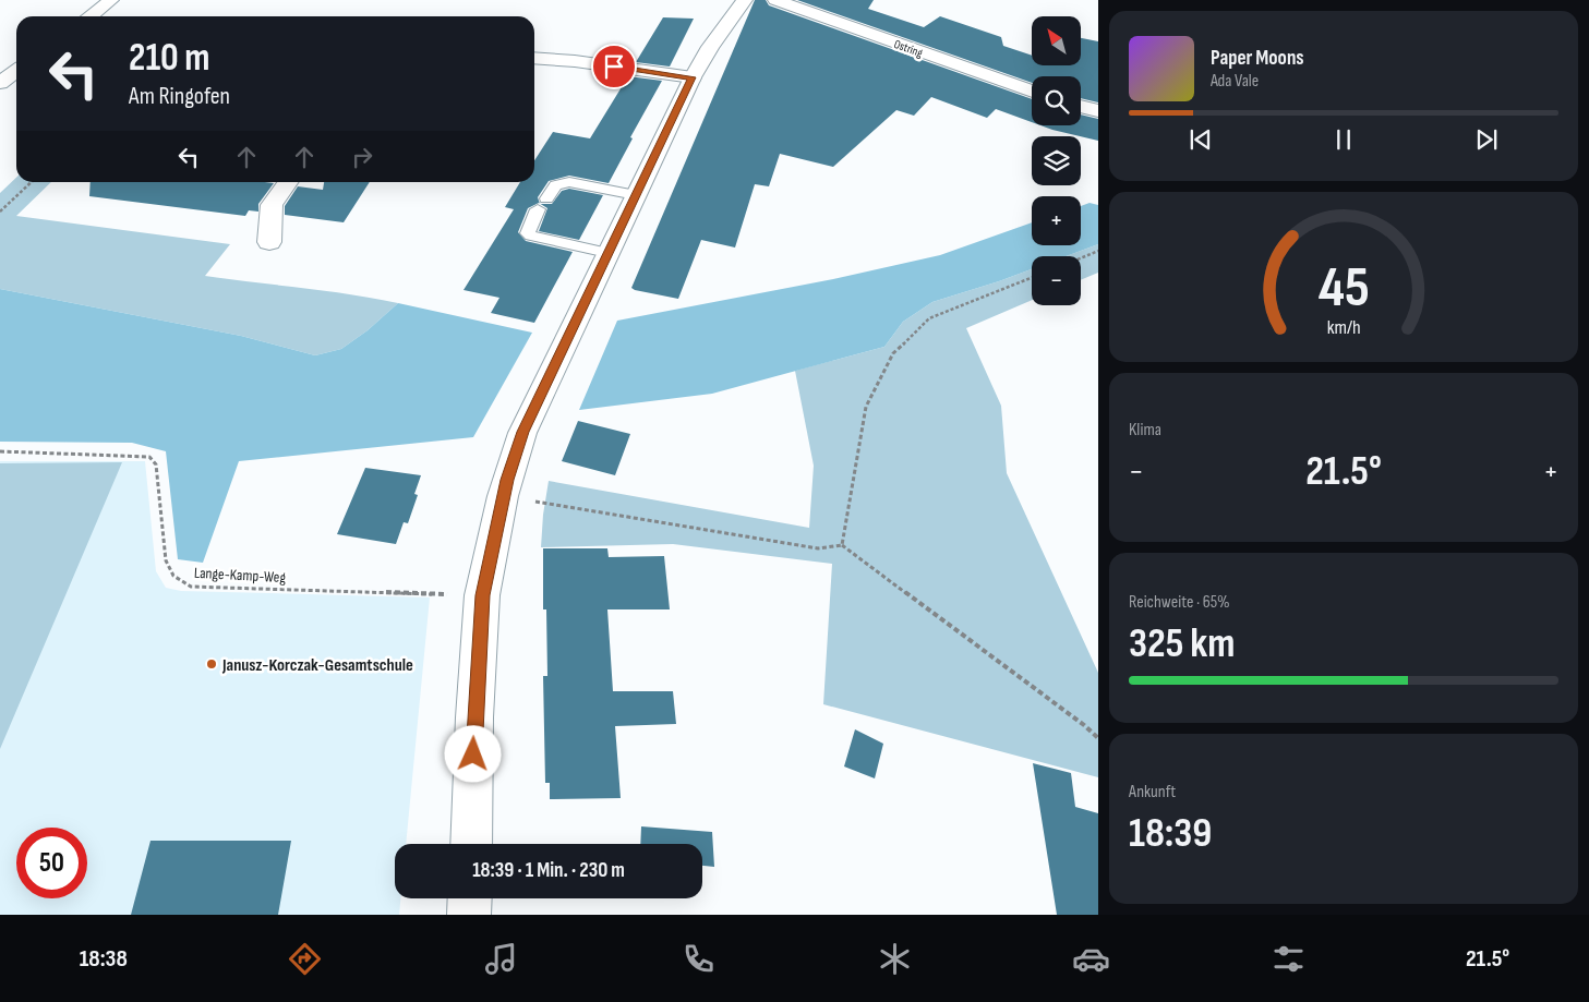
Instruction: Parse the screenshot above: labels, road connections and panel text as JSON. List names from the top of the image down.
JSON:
{
  "streets": {
    "main road": ["Ostring"],
    "path": ["Lange-Kamp-Weg"]
  },
  "places": ["Janusz-Korczak-Gesamtschule"],
  "north": "top left",
  "page": {
    "map_buttons": ["+", "−"],
    "turn": ["210 m", "Am Ringofen"],
    "song": ["Paper Moons", "Ada Vale"],
    "tile": [
      "Klima",
      ["Reichweite · 65%", "325 km"],
      ["Ankunft", "18:39"]
    ],
    "heat": ["−", "21.5°", "+"],
    "limit": "50",
    "trip": "18:39 · 1 Min. · 230 m",
    "tabs": ["18:38", "21.5°"],
    "gauge": ["45", "km/h"]
  }
}
